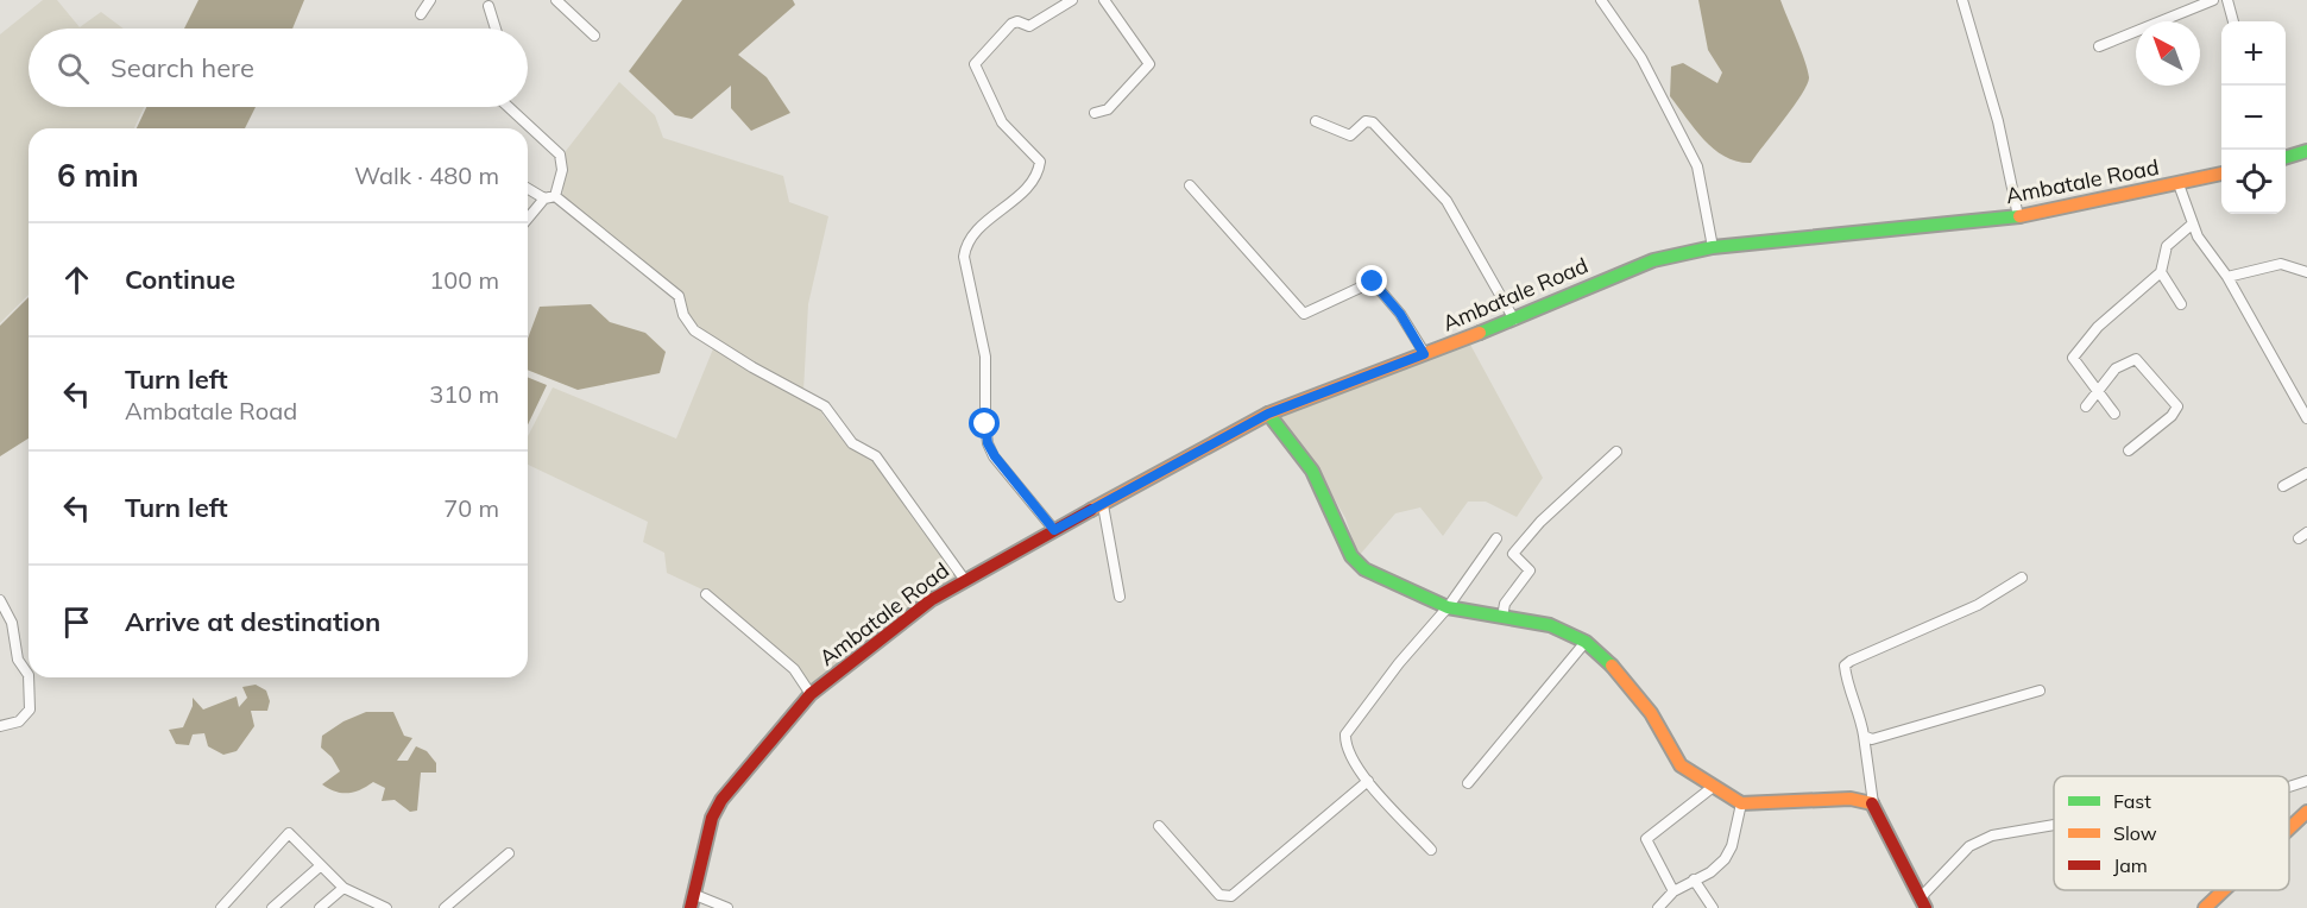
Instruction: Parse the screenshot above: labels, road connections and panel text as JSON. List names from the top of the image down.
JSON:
{
  "streets": {
    "main road": ["Ambatale Road"]
  },
  "legend": ["Fast", "Slow", "Jam"],
  "north": "top left",
  "page": {
    "map_buttons": ["+", "−"],
    "search": "Search here",
    "heading": ["6 min", "Walk · 480 m"],
    "list": [
      ["Continue", "100 m"],
      ["Turn left", "Ambatale Road", "310 m"],
      ["Turn left", "70 m"],
      "Arrive at destination"
    ]
  }
}
